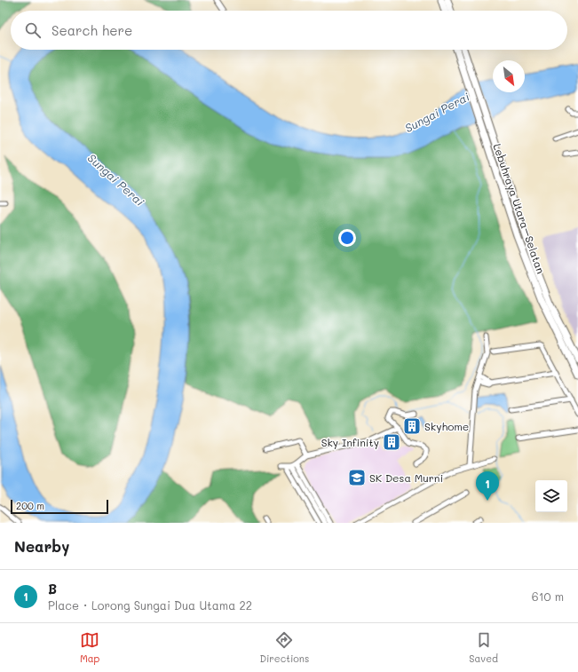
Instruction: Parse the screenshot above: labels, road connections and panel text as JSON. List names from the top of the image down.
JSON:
{
  "streets": {
    "highway": ["Lebuhraya Utara–Selatan"]
  },
  "water": ["Sungai Perai"],
  "places": {
    "building": ["Skyhome", "Sky Infinity"],
    "school or university": ["SK Desa Murni"]
  },
  "scale_bar": "200 m",
  "north": "bottom right",
  "page": {
    "search": "Search here",
    "pins": "1",
    "scale": "200 m",
    "heading": "Nearby",
    "list": [
      {
        "mark": "1",
        "name": "B",
        "note": "Place · Lorong Sungai Dua Utama 22",
        "value": "610 m"
      }
    ],
    "nav": ["Map", "Directions", "Saved"]
  }
}
